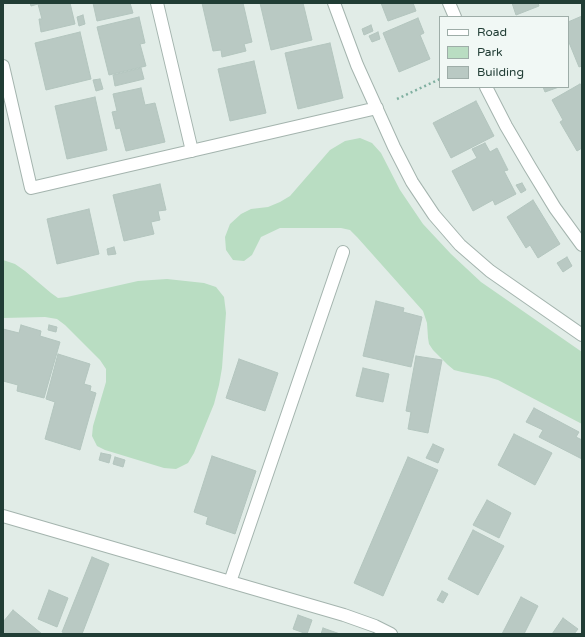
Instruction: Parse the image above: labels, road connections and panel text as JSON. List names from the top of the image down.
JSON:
{
  "legend": ["Road", "Park", "Building"]
}
